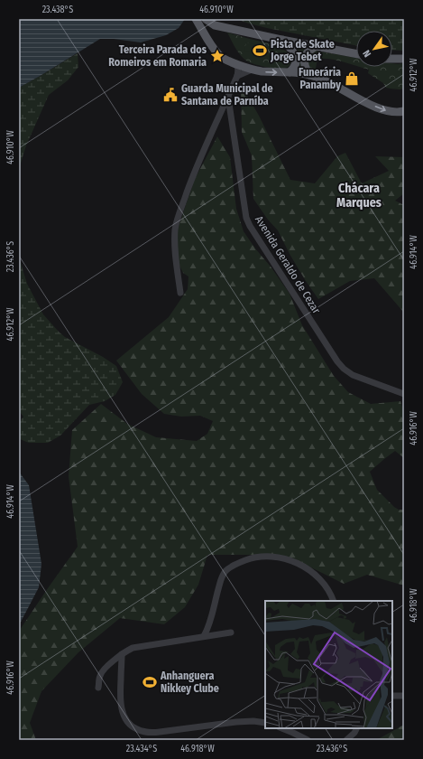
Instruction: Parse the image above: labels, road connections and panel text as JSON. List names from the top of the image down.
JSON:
{
  "streets": {
    "street": ["Avenida Geraldo de Cezar"]
  },
  "districts": ["Chácara Marques"],
  "places": {
    "sports": ["Pista de Skate Jorge Tebet", "Anhanguera Nikkey Clube"],
    "place": ["Terceira Parada dos Romeiros em Romaria"],
    "shop": ["Funerária Panamby"],
    "public building": ["Guarda Municipal de Santana de Parníba"]
  },
  "north": "bottom left",
  "coordinates": [
    "23.438°S",
    "46.910°W",
    "46.912°W",
    "46.914°W",
    "23.436°S",
    "46.916°W",
    "46.918°W",
    "23.434°S"
  ]
}
